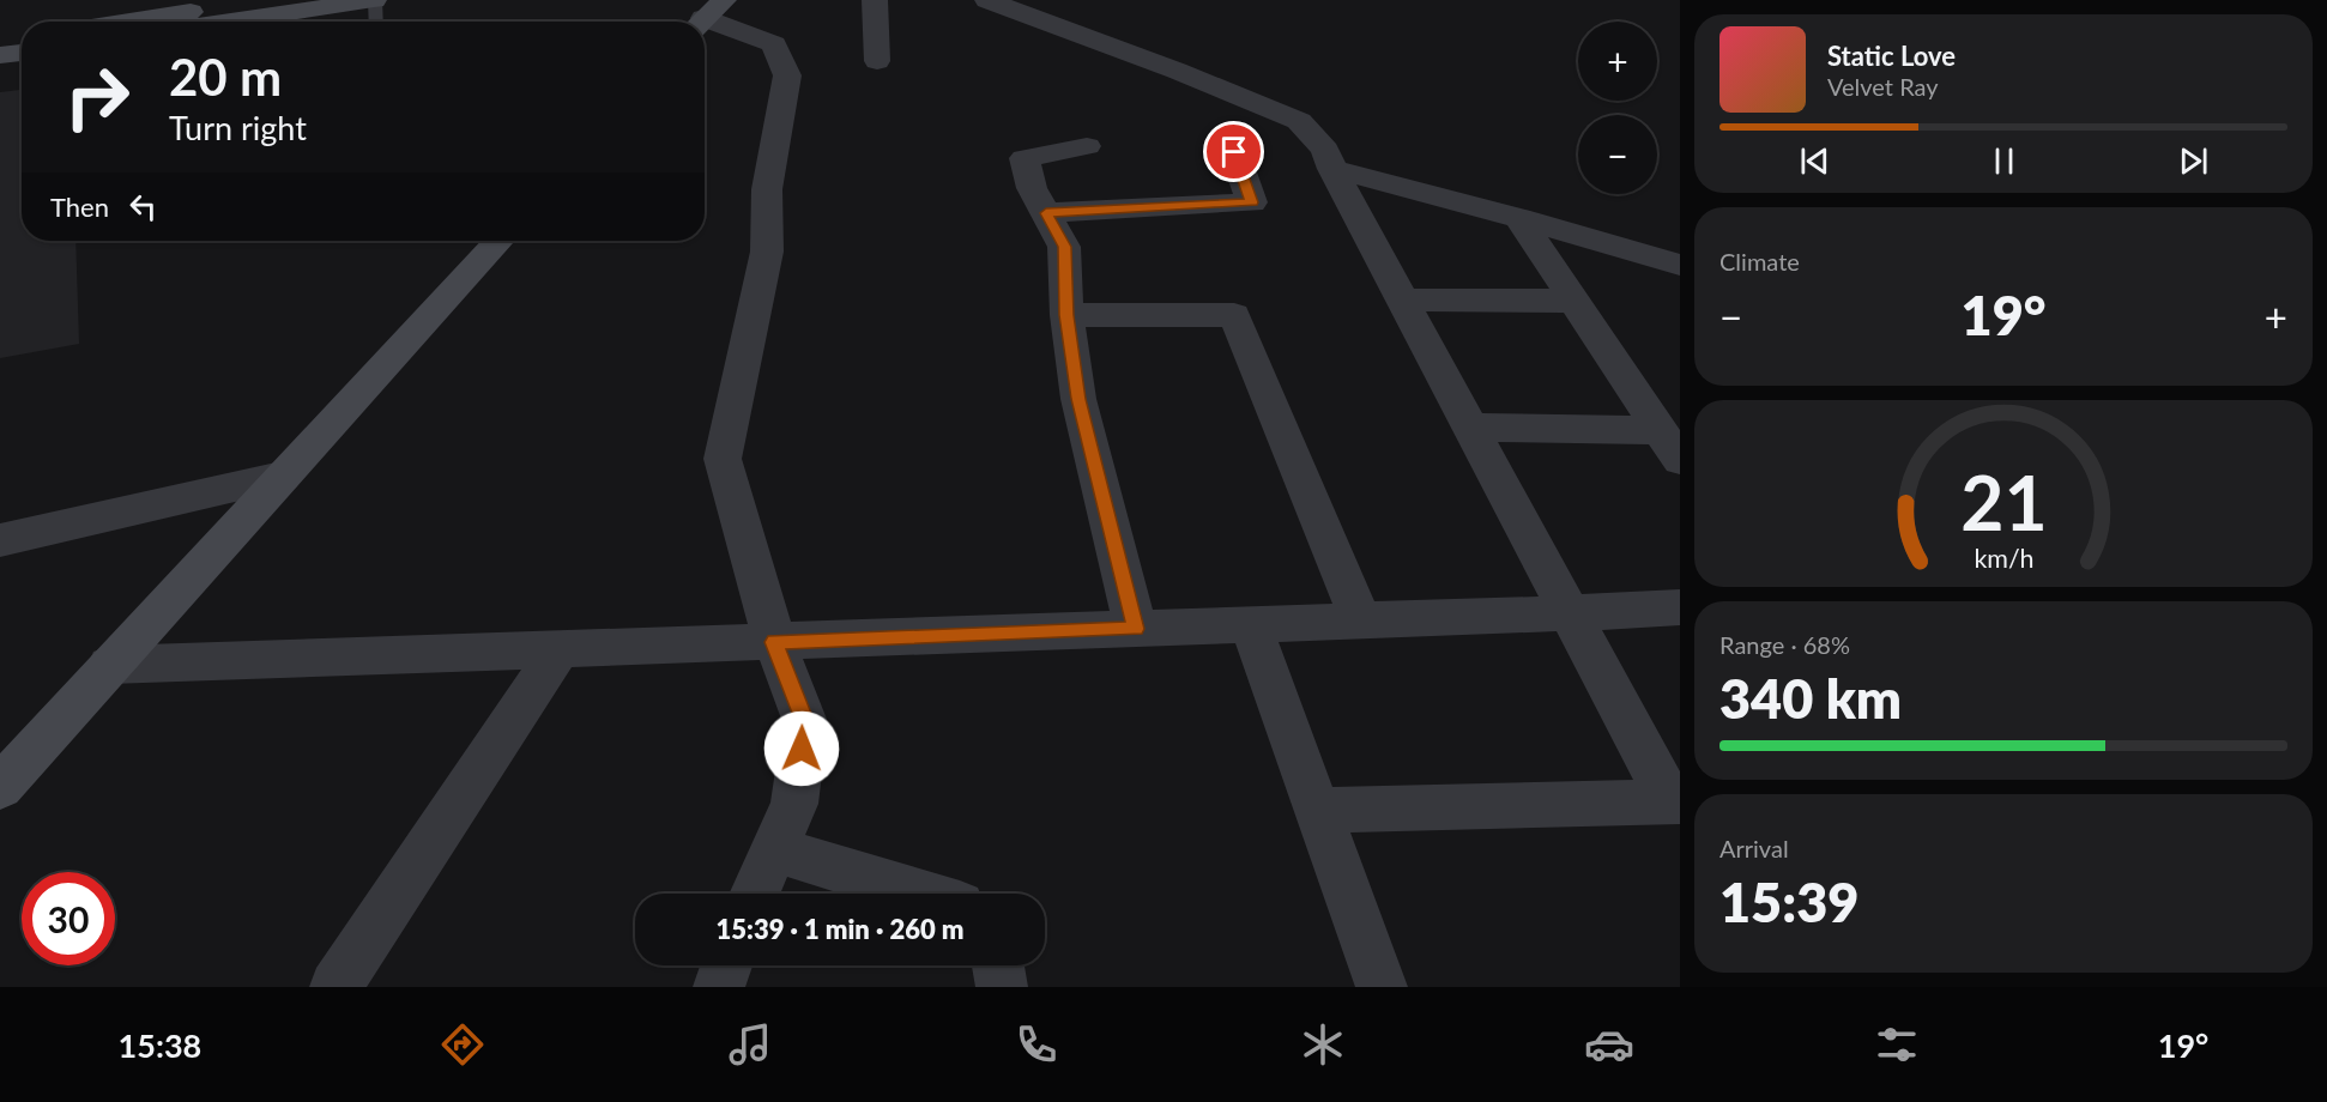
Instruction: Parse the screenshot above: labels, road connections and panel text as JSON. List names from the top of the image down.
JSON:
{
  "page": {
    "map_buttons": ["+", "−"],
    "turn": ["20 m", "Turn right"],
    "song": ["Static Love", "Velvet Ray"],
    "then": "Then",
    "tile": [
      "Climate",
      ["Range · 68%", "340 km"],
      ["Arrival", "15:39"]
    ],
    "heat": ["−", "19°", "+"],
    "limit": "30",
    "trip": "15:39 · 1 min · 260 m",
    "tabs": ["15:38", "19°"],
    "gauge": ["21", "km/h"]
  }
}
